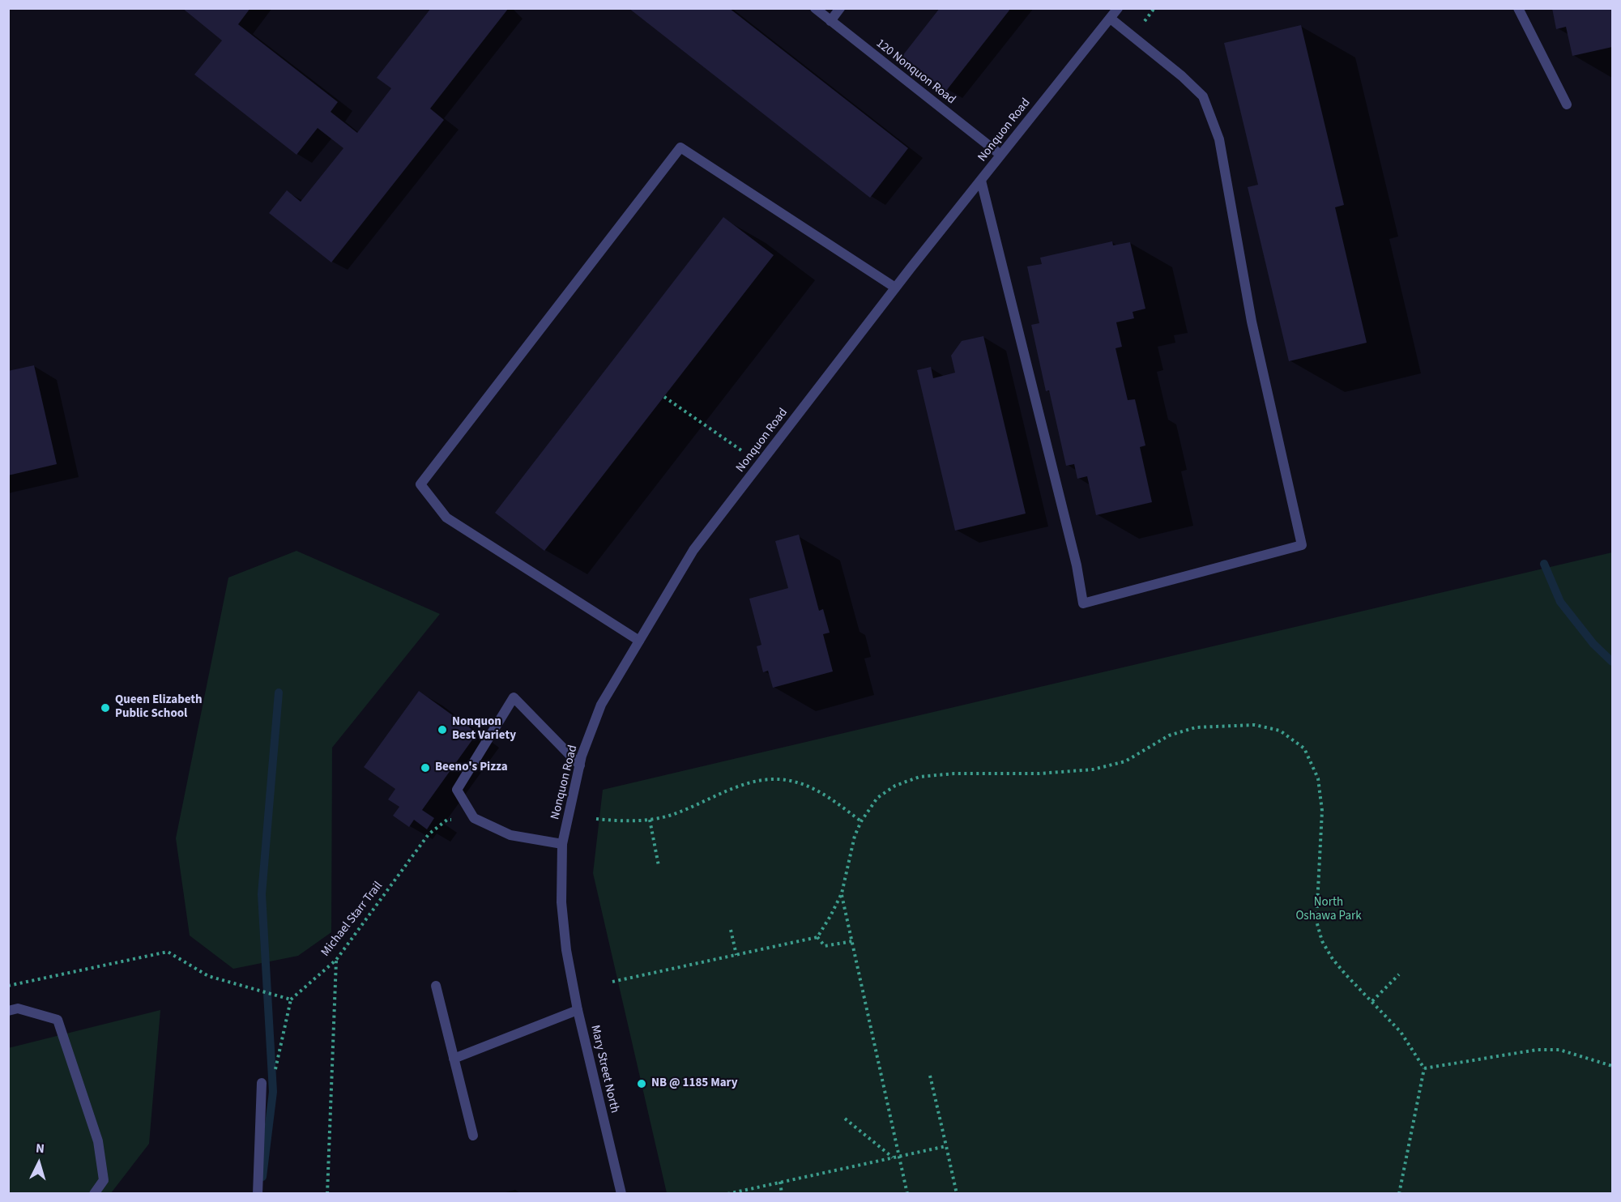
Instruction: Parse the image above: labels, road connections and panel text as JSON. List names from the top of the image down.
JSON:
{
  "streets": {
    "street": ["120 Nonquon Road", "Nonquon Road", "Mary Street North"],
    "path": ["Michael Starr Trail"]
  },
  "crossings": [
    ["120 Nonquon Road", "Nonquon Road"],
    ["Nonquon Road", "Mary Street North"]
  ],
  "parks": ["North Oshawa Park"],
  "places": [
    "Queen Elizabeth Public School",
    "Nonquon Best Variety",
    "Beeno's Pizza",
    "NB @ 1185 Mary"
  ],
  "north": "top"
}
